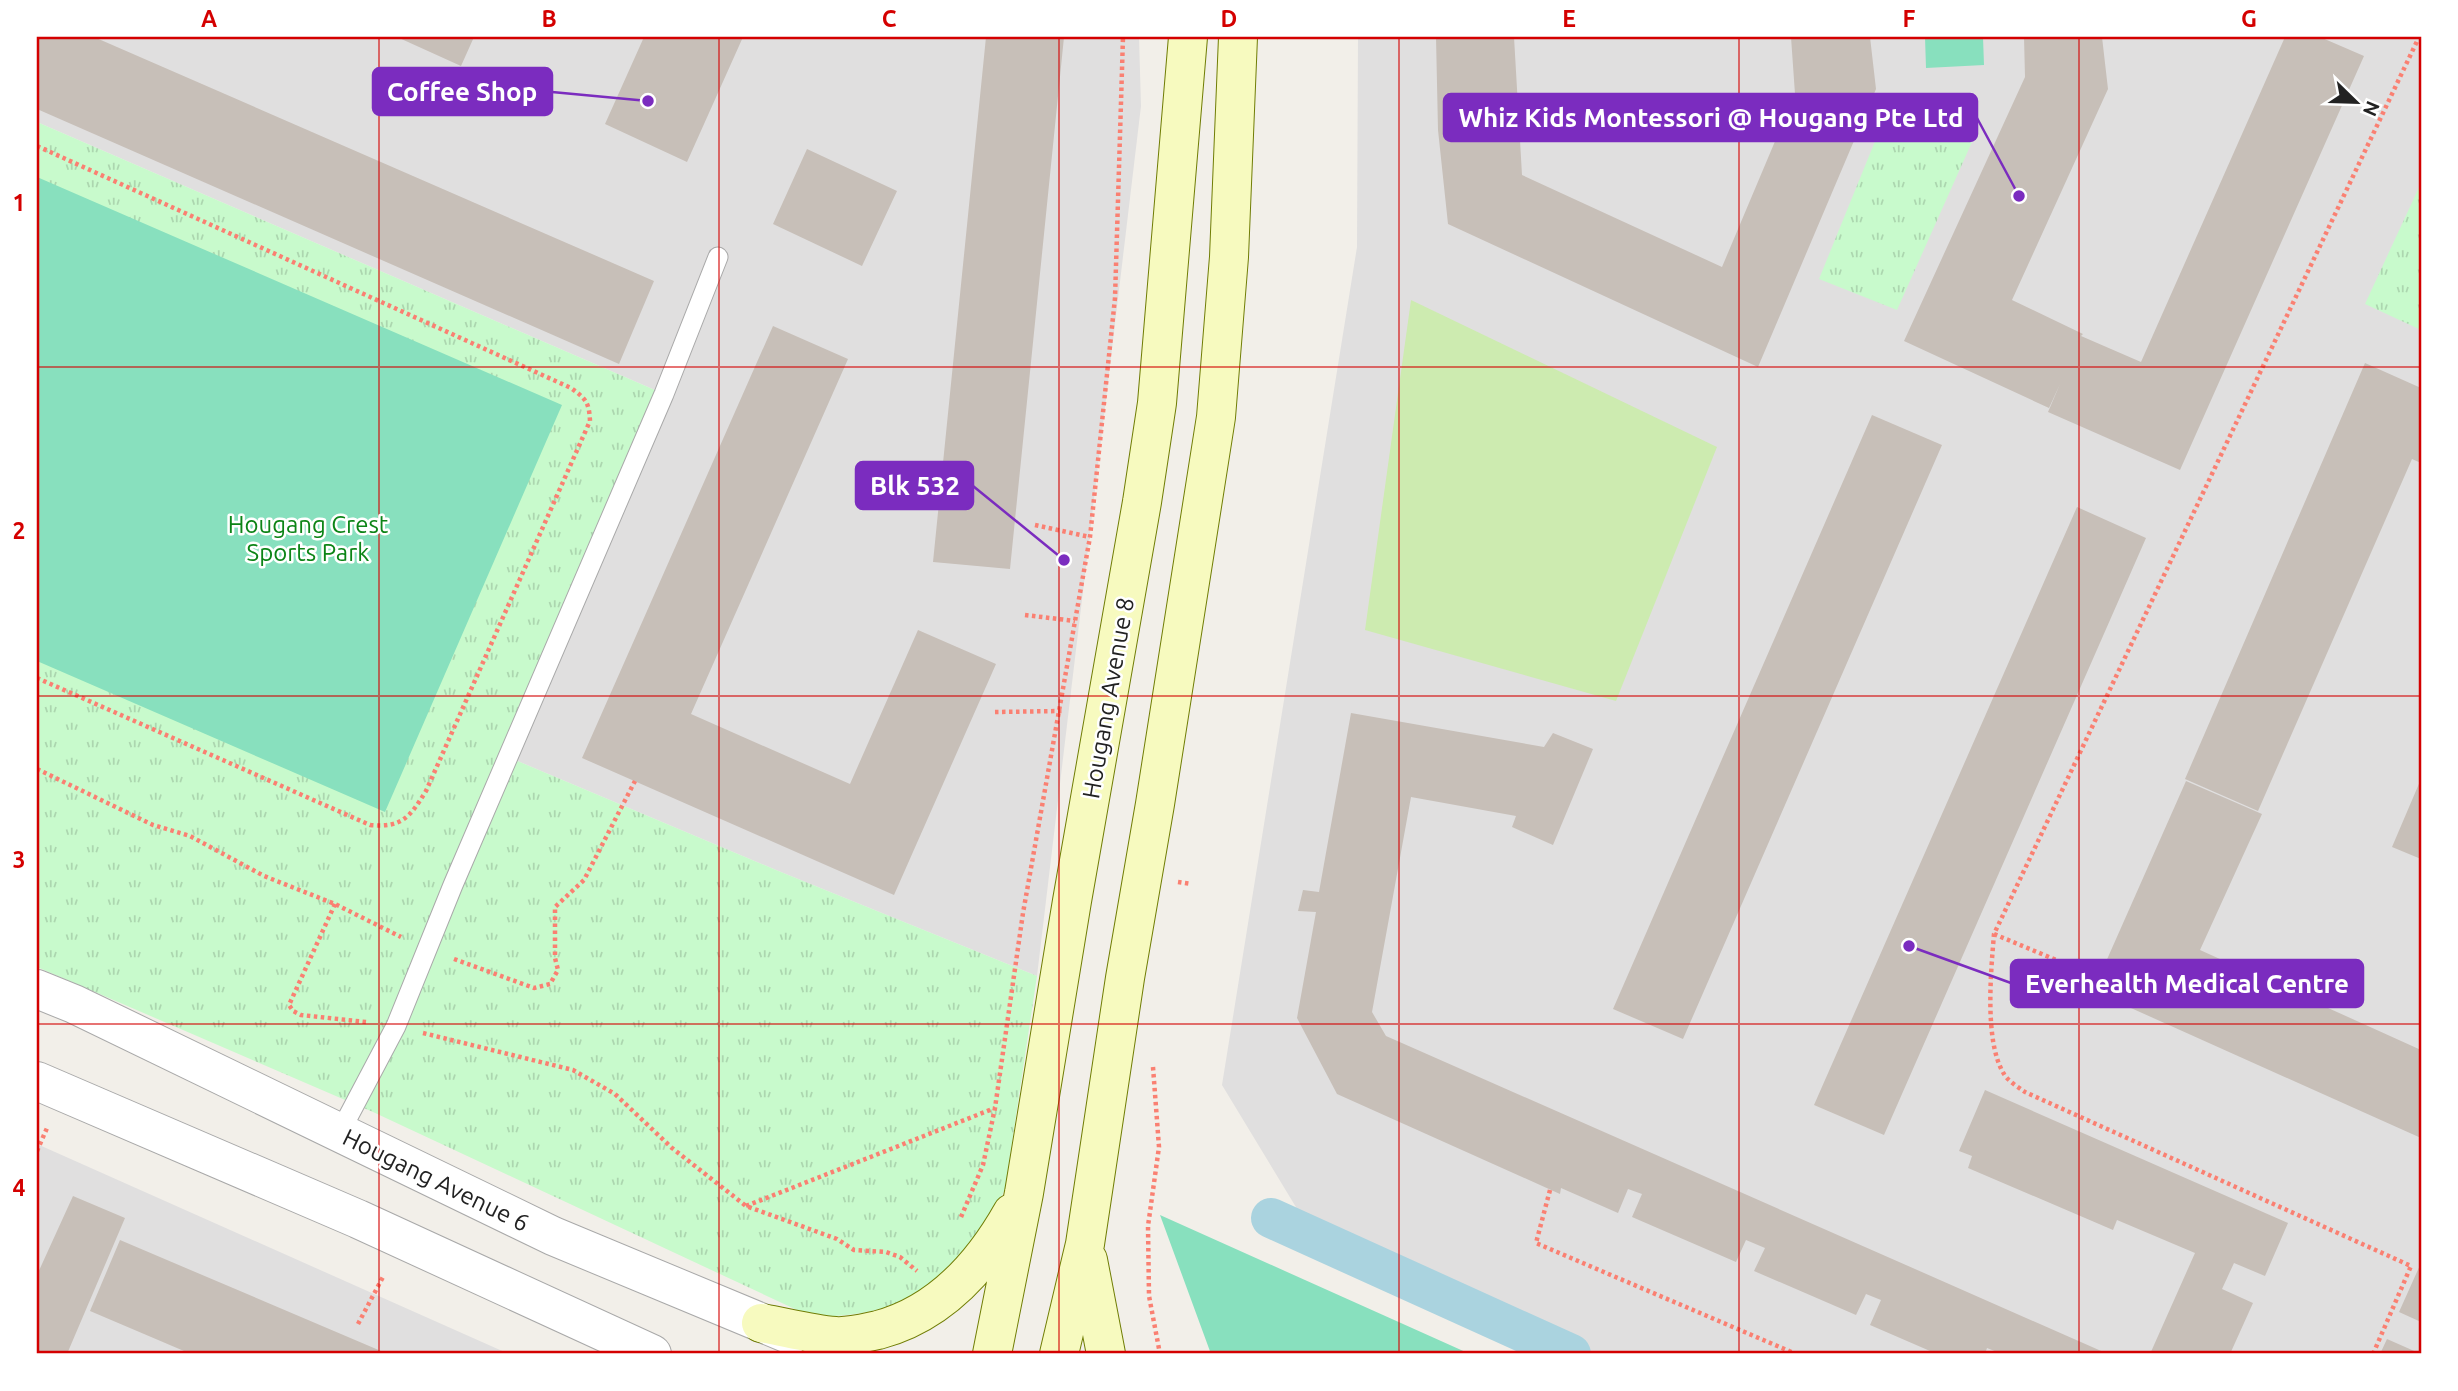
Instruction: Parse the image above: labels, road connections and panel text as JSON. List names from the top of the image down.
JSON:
{
  "streets": {
    "main road": ["Hougang Avenue 8"],
    "street": ["Hougang Avenue 6"]
  },
  "parks": ["Hougang Crest Sports Park"],
  "places": [
    "Coffee Shop",
    "Whiz Kids Montessori @ Hougang Pte Ltd",
    "Blk 532",
    "Everhealth Medical Centre"
  ],
  "north": "bottom right",
  "grid": {
    "columns": [
      "A",
      "B",
      "C",
      "D",
      "E",
      "F",
      "G"
    ],
    "rows": [
      "1",
      "2",
      "3",
      "4"
    ]
  }
}
